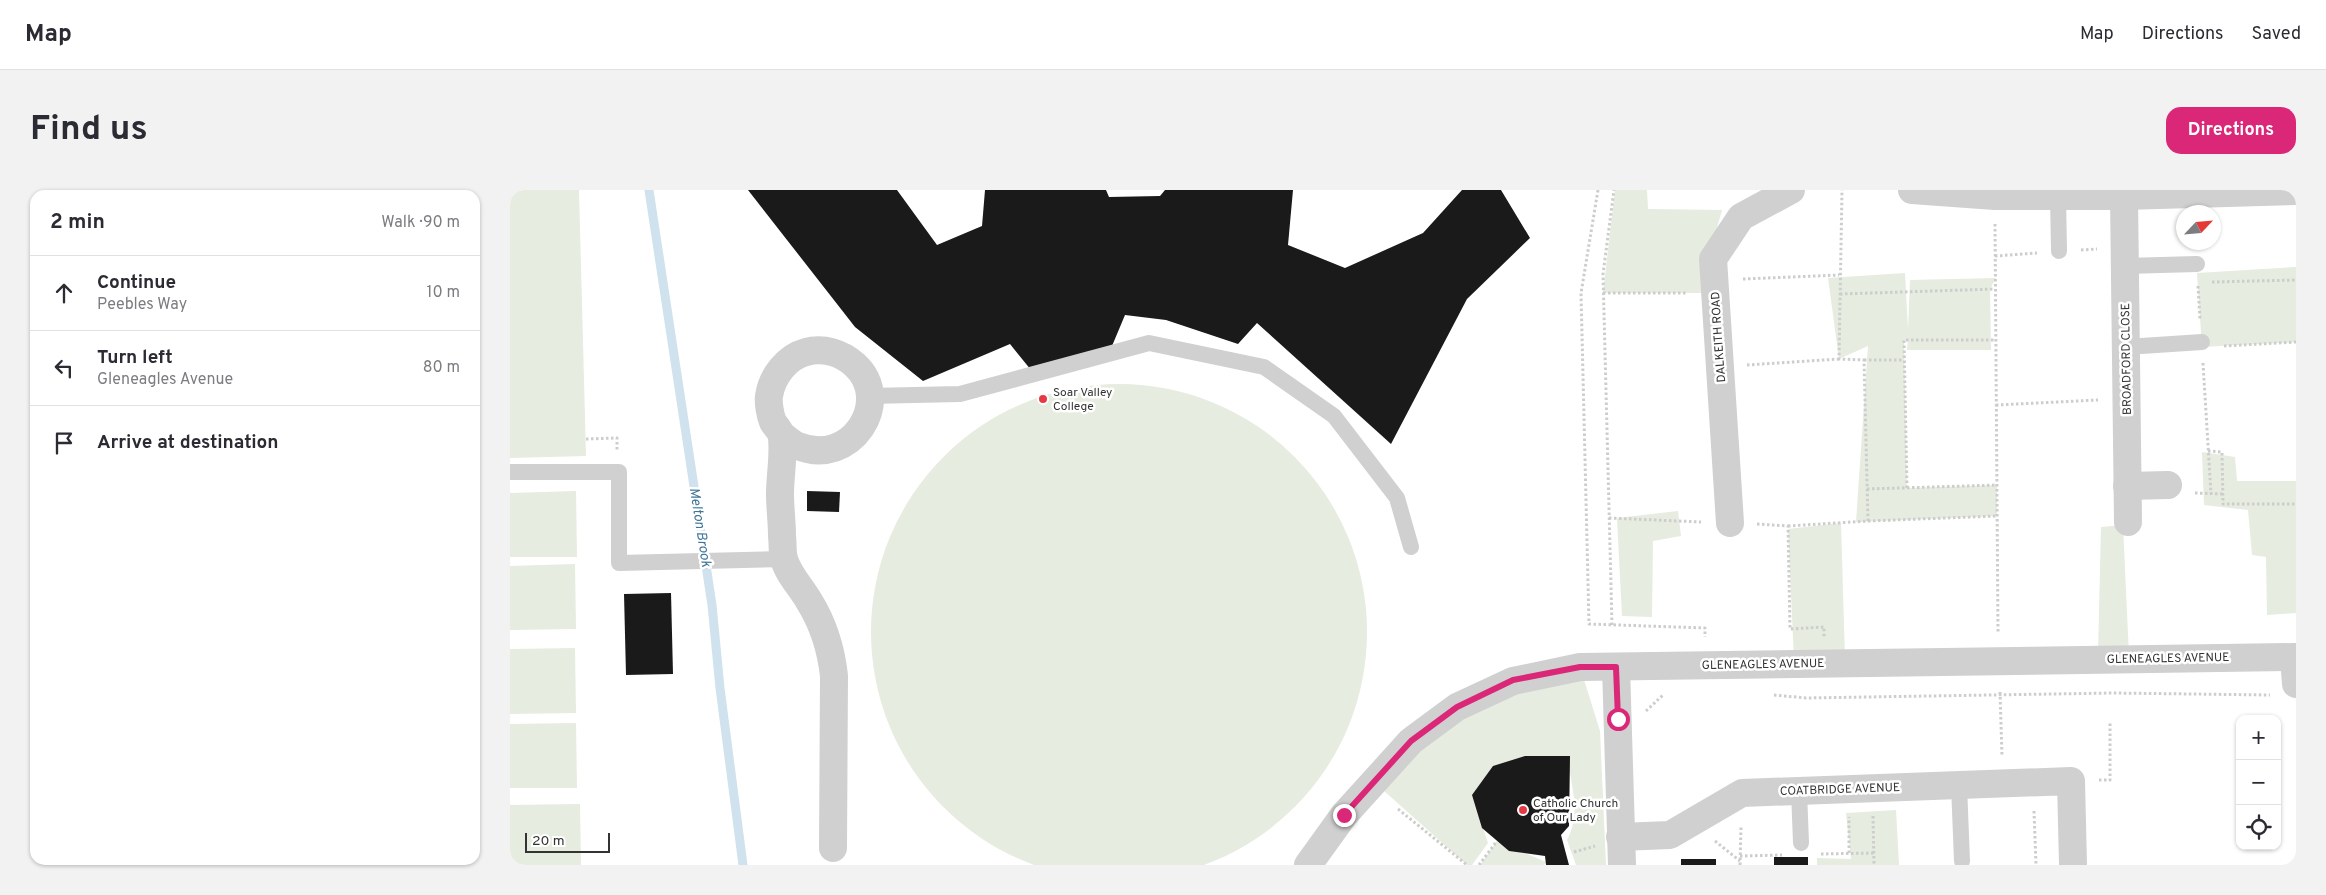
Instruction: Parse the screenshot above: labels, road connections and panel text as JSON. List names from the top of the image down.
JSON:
{
  "streets": {
    "street": [
      "DALKEITH ROAD",
      "BROADFORD CLOSE",
      "GLENEAGLES AVENUE",
      "COATBRIDGE AVENUE"
    ]
  },
  "water": ["Melton Brook"],
  "places": ["Soar Valley College", "Catholic Church of Our Lady"],
  "scale_bar": "20 m",
  "north": "top right",
  "page": {
    "header": "Map",
    "nav": ["Map", "Directions", "Saved"],
    "buttons": "Directions",
    "title": "Find us",
    "heading": ["2 min", "Walk · 90 m"],
    "list": [
      ["Continue", "Peebles Way", "10 m"],
      ["Turn left", "Gleneagles Avenue", "80 m"],
      "Arrive at destination"
    ],
    "map_buttons": ["+", "−"],
    "scale": "20 m"
  }
}
